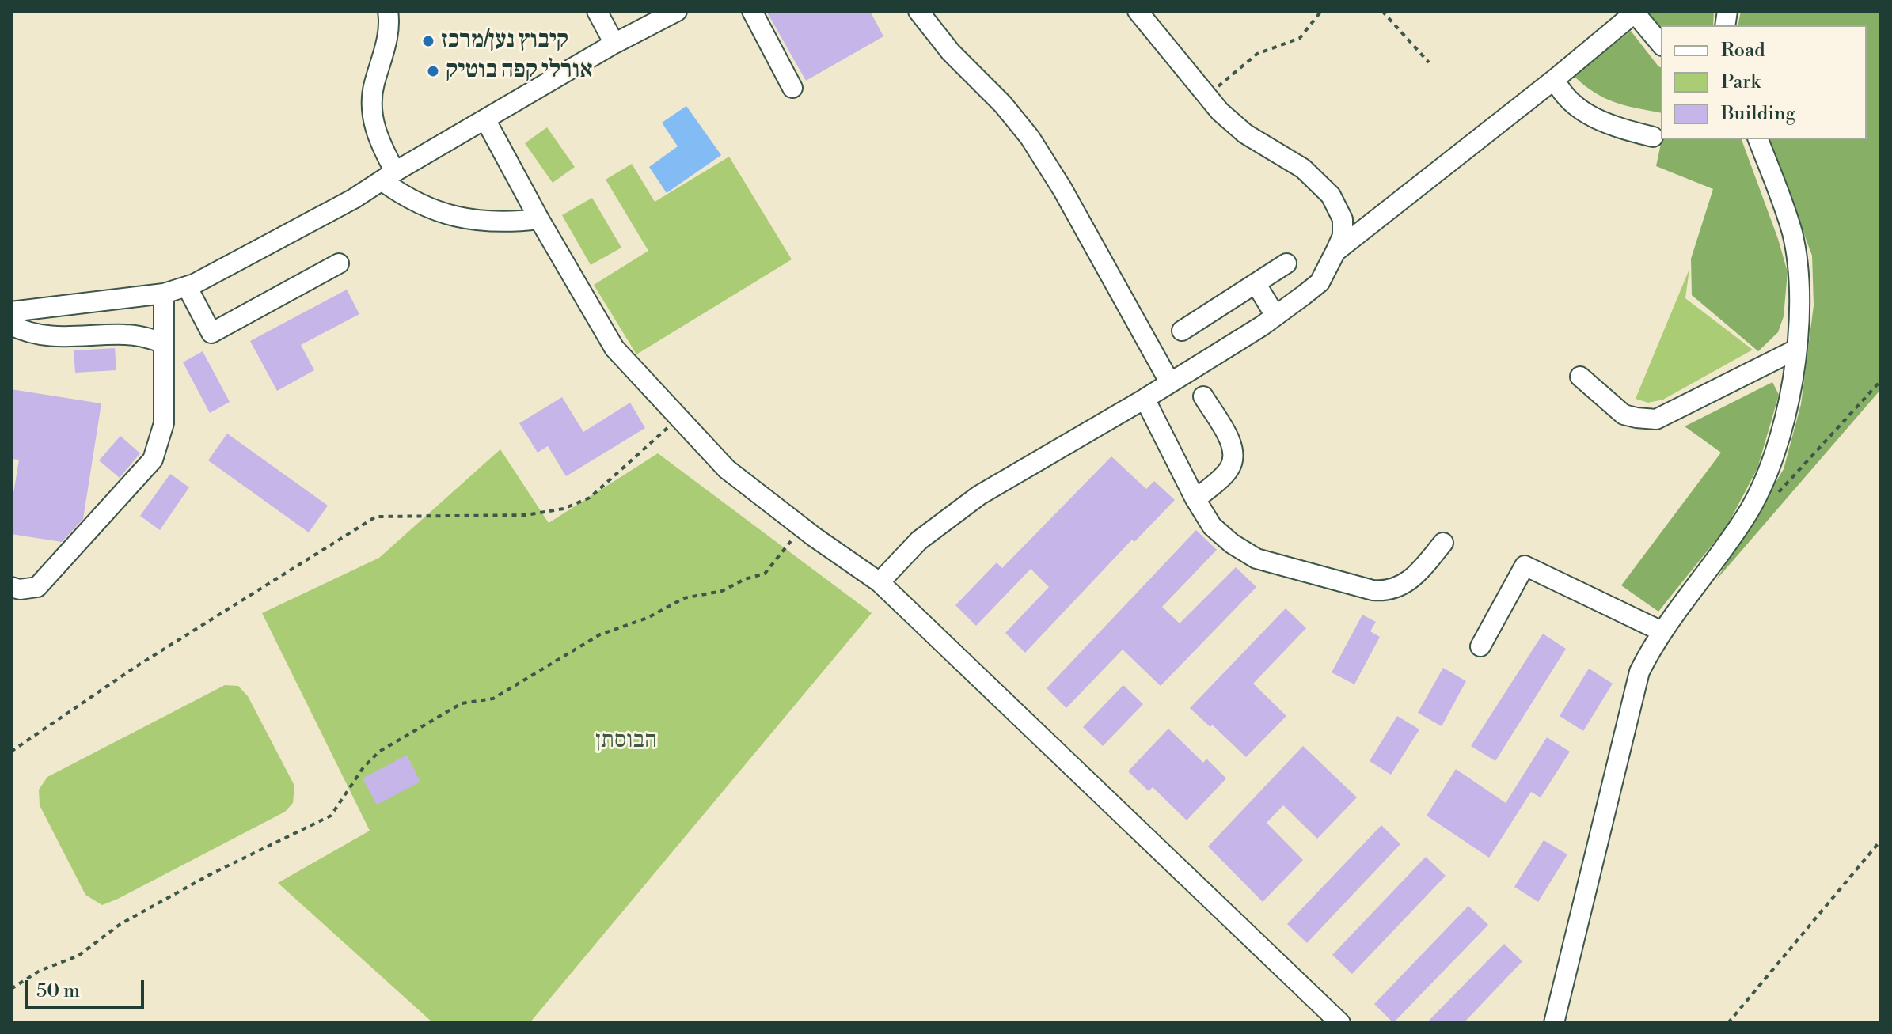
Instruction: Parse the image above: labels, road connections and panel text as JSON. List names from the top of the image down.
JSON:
{
  "parks": ["הבוסתן"],
  "places": ["קיבוץ נען/מרכז", "אורלי קפה בוטיק"],
  "legend": ["Road", "Park", "Building"],
  "scale_bar": "50 m"
}
